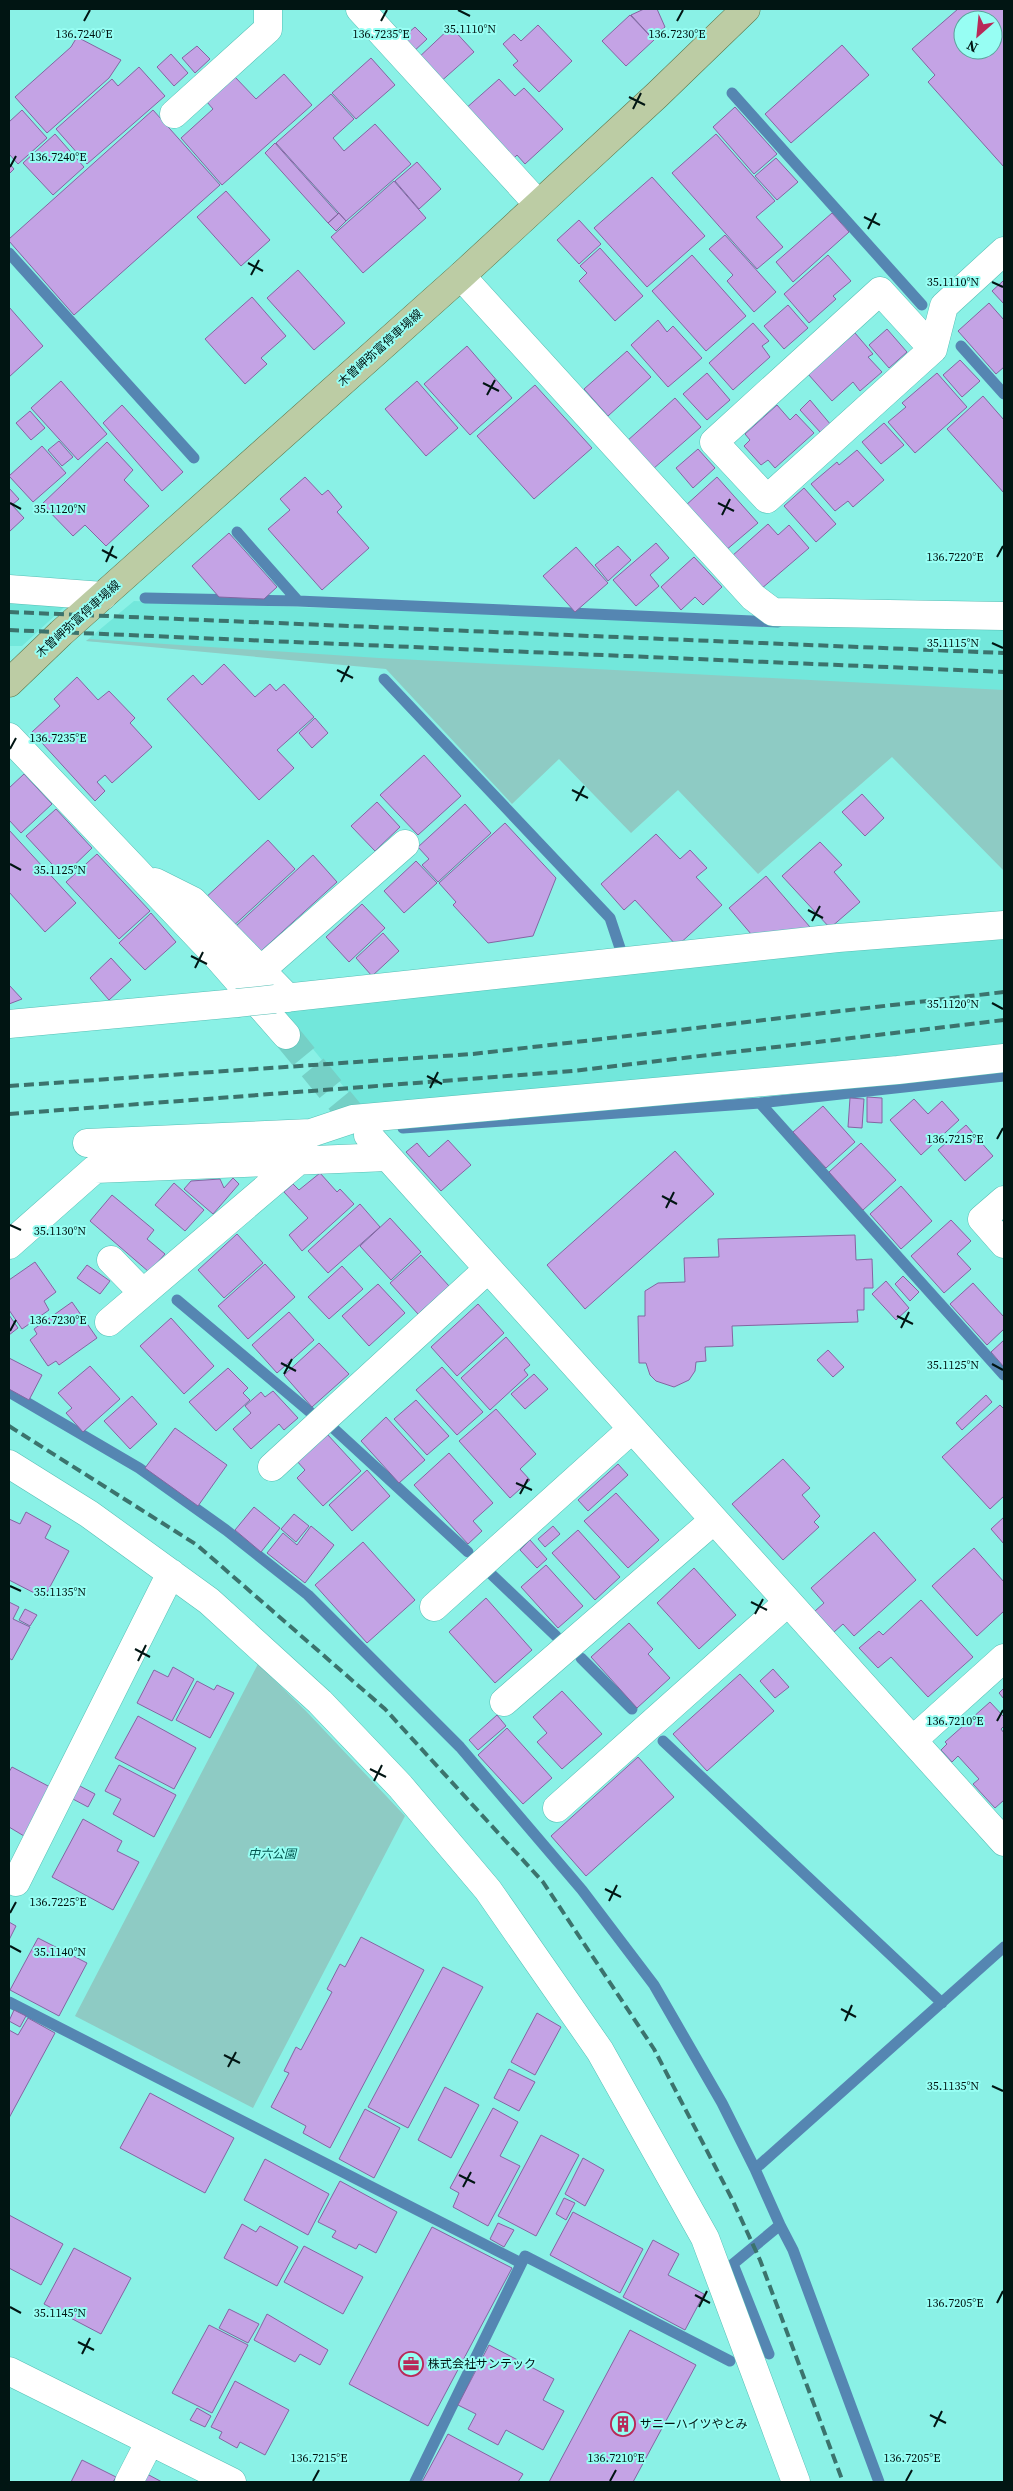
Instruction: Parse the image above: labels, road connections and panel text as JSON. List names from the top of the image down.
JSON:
{
  "streets": {
    "main road": ["木曽岬弥富停車場線"]
  },
  "parks": ["中六公園"],
  "places": {
    "office": ["株式会社サンテック"],
    "building": ["サニーハイツやとみ"]
  },
  "north": "bottom left",
  "coordinates": [
    "35.1110°N",
    "136.7240°E",
    "136.7235°E",
    "136.7230°E",
    "35.1120°N",
    "136.7220°E",
    "35.1115°N",
    "35.1125°N",
    "136.7215°E",
    "35.1130°N",
    "35.1135°N",
    "136.7210°E",
    "136.7225°E",
    "35.1140°N",
    "136.7205°E",
    "35.1145°N"
  ]
}
